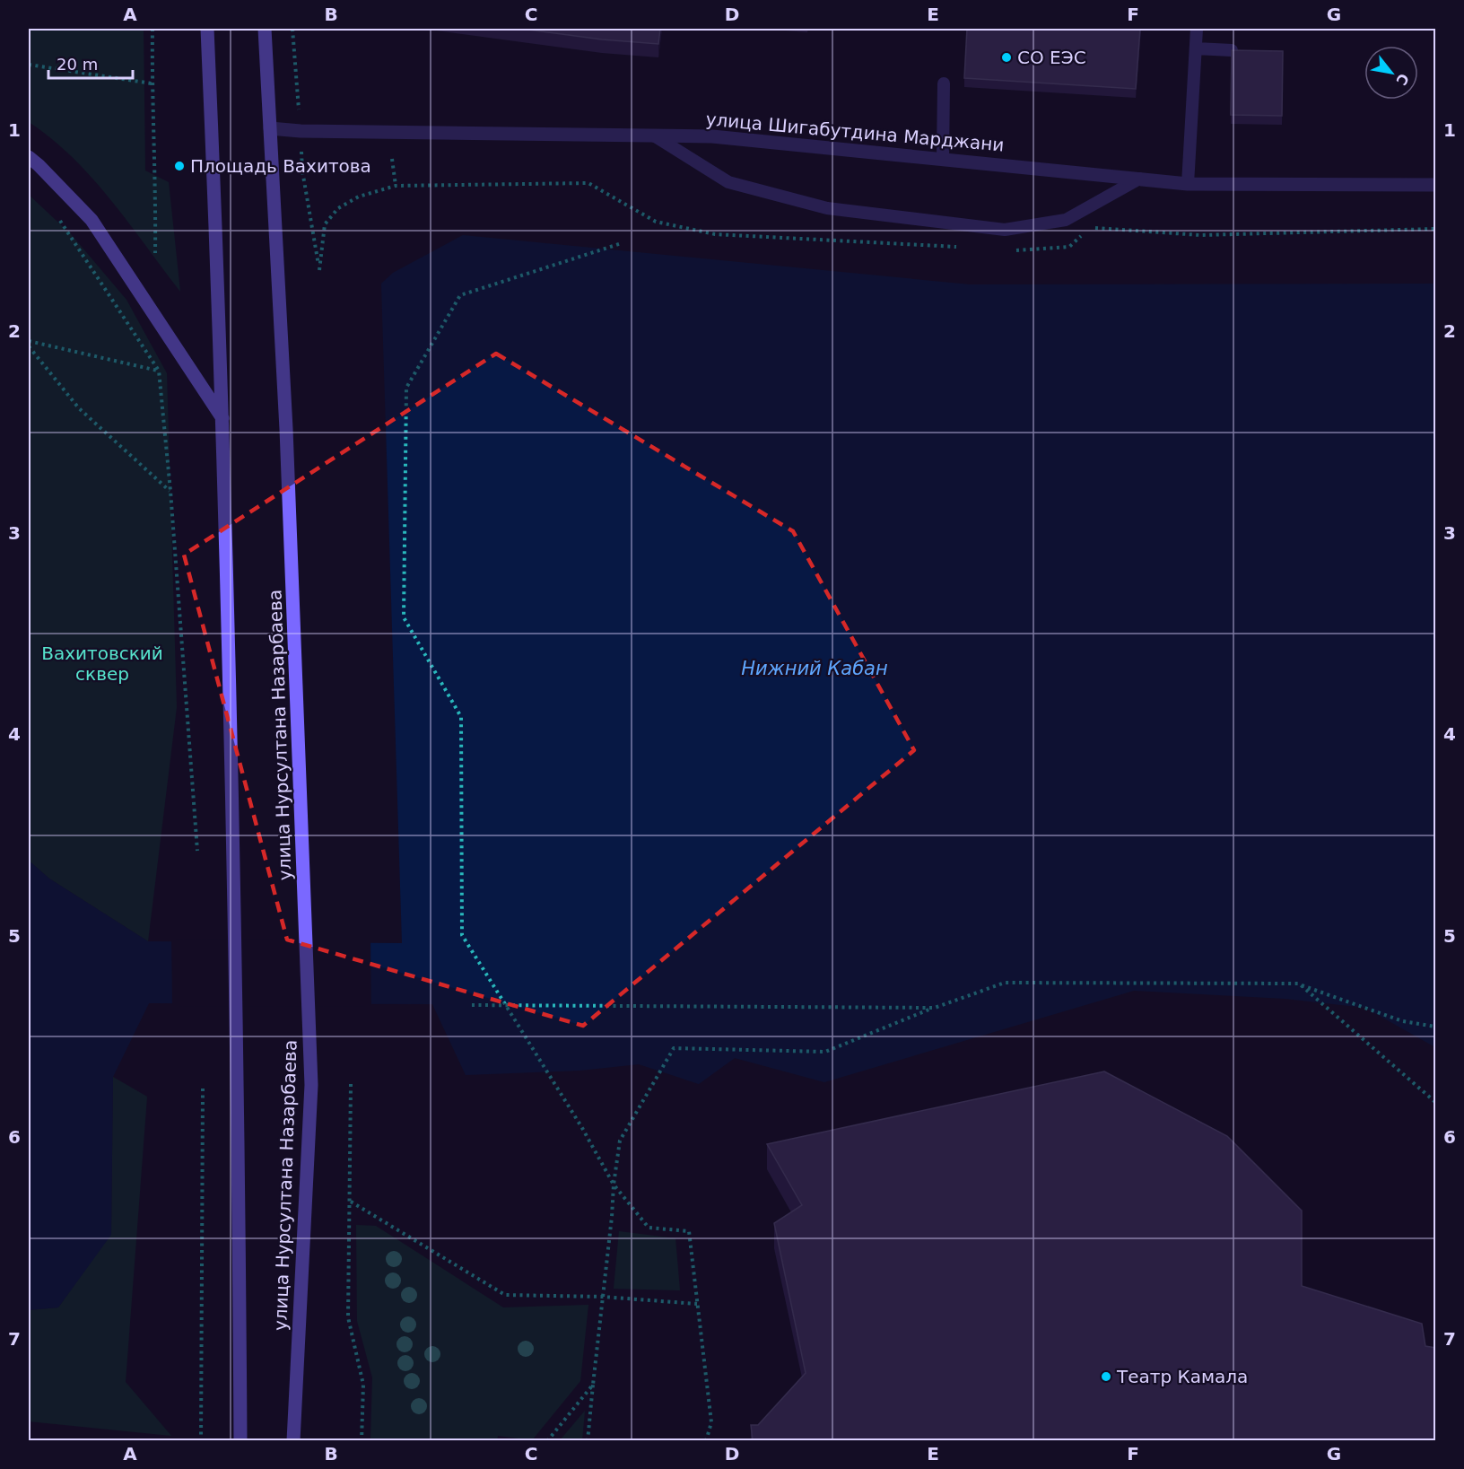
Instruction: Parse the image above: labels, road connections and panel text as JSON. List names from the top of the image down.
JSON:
{
  "streets": {
    "main road": ["улица Нурсултана Назарбаева"],
    "street": ["улица Шигабутдина Марджани"]
  },
  "crossings": [
    ["улица Шигабутдина Марджани", "улица Нурсултана Назарбаева"]
  ],
  "water": ["Нижний Кабан"],
  "parks": ["Вахитовский сквер"],
  "places": ["СО ЕЭС", "Площадь Вахитова", "Театр Камала"],
  "scale_bar": "20 m",
  "north": "bottom right",
  "grid": {
    "columns": [
      "A",
      "B",
      "C",
      "D",
      "E",
      "F",
      "G"
    ],
    "rows": [
      "1",
      "2",
      "3",
      "4",
      "5",
      "6",
      "7"
    ]
  }
}
